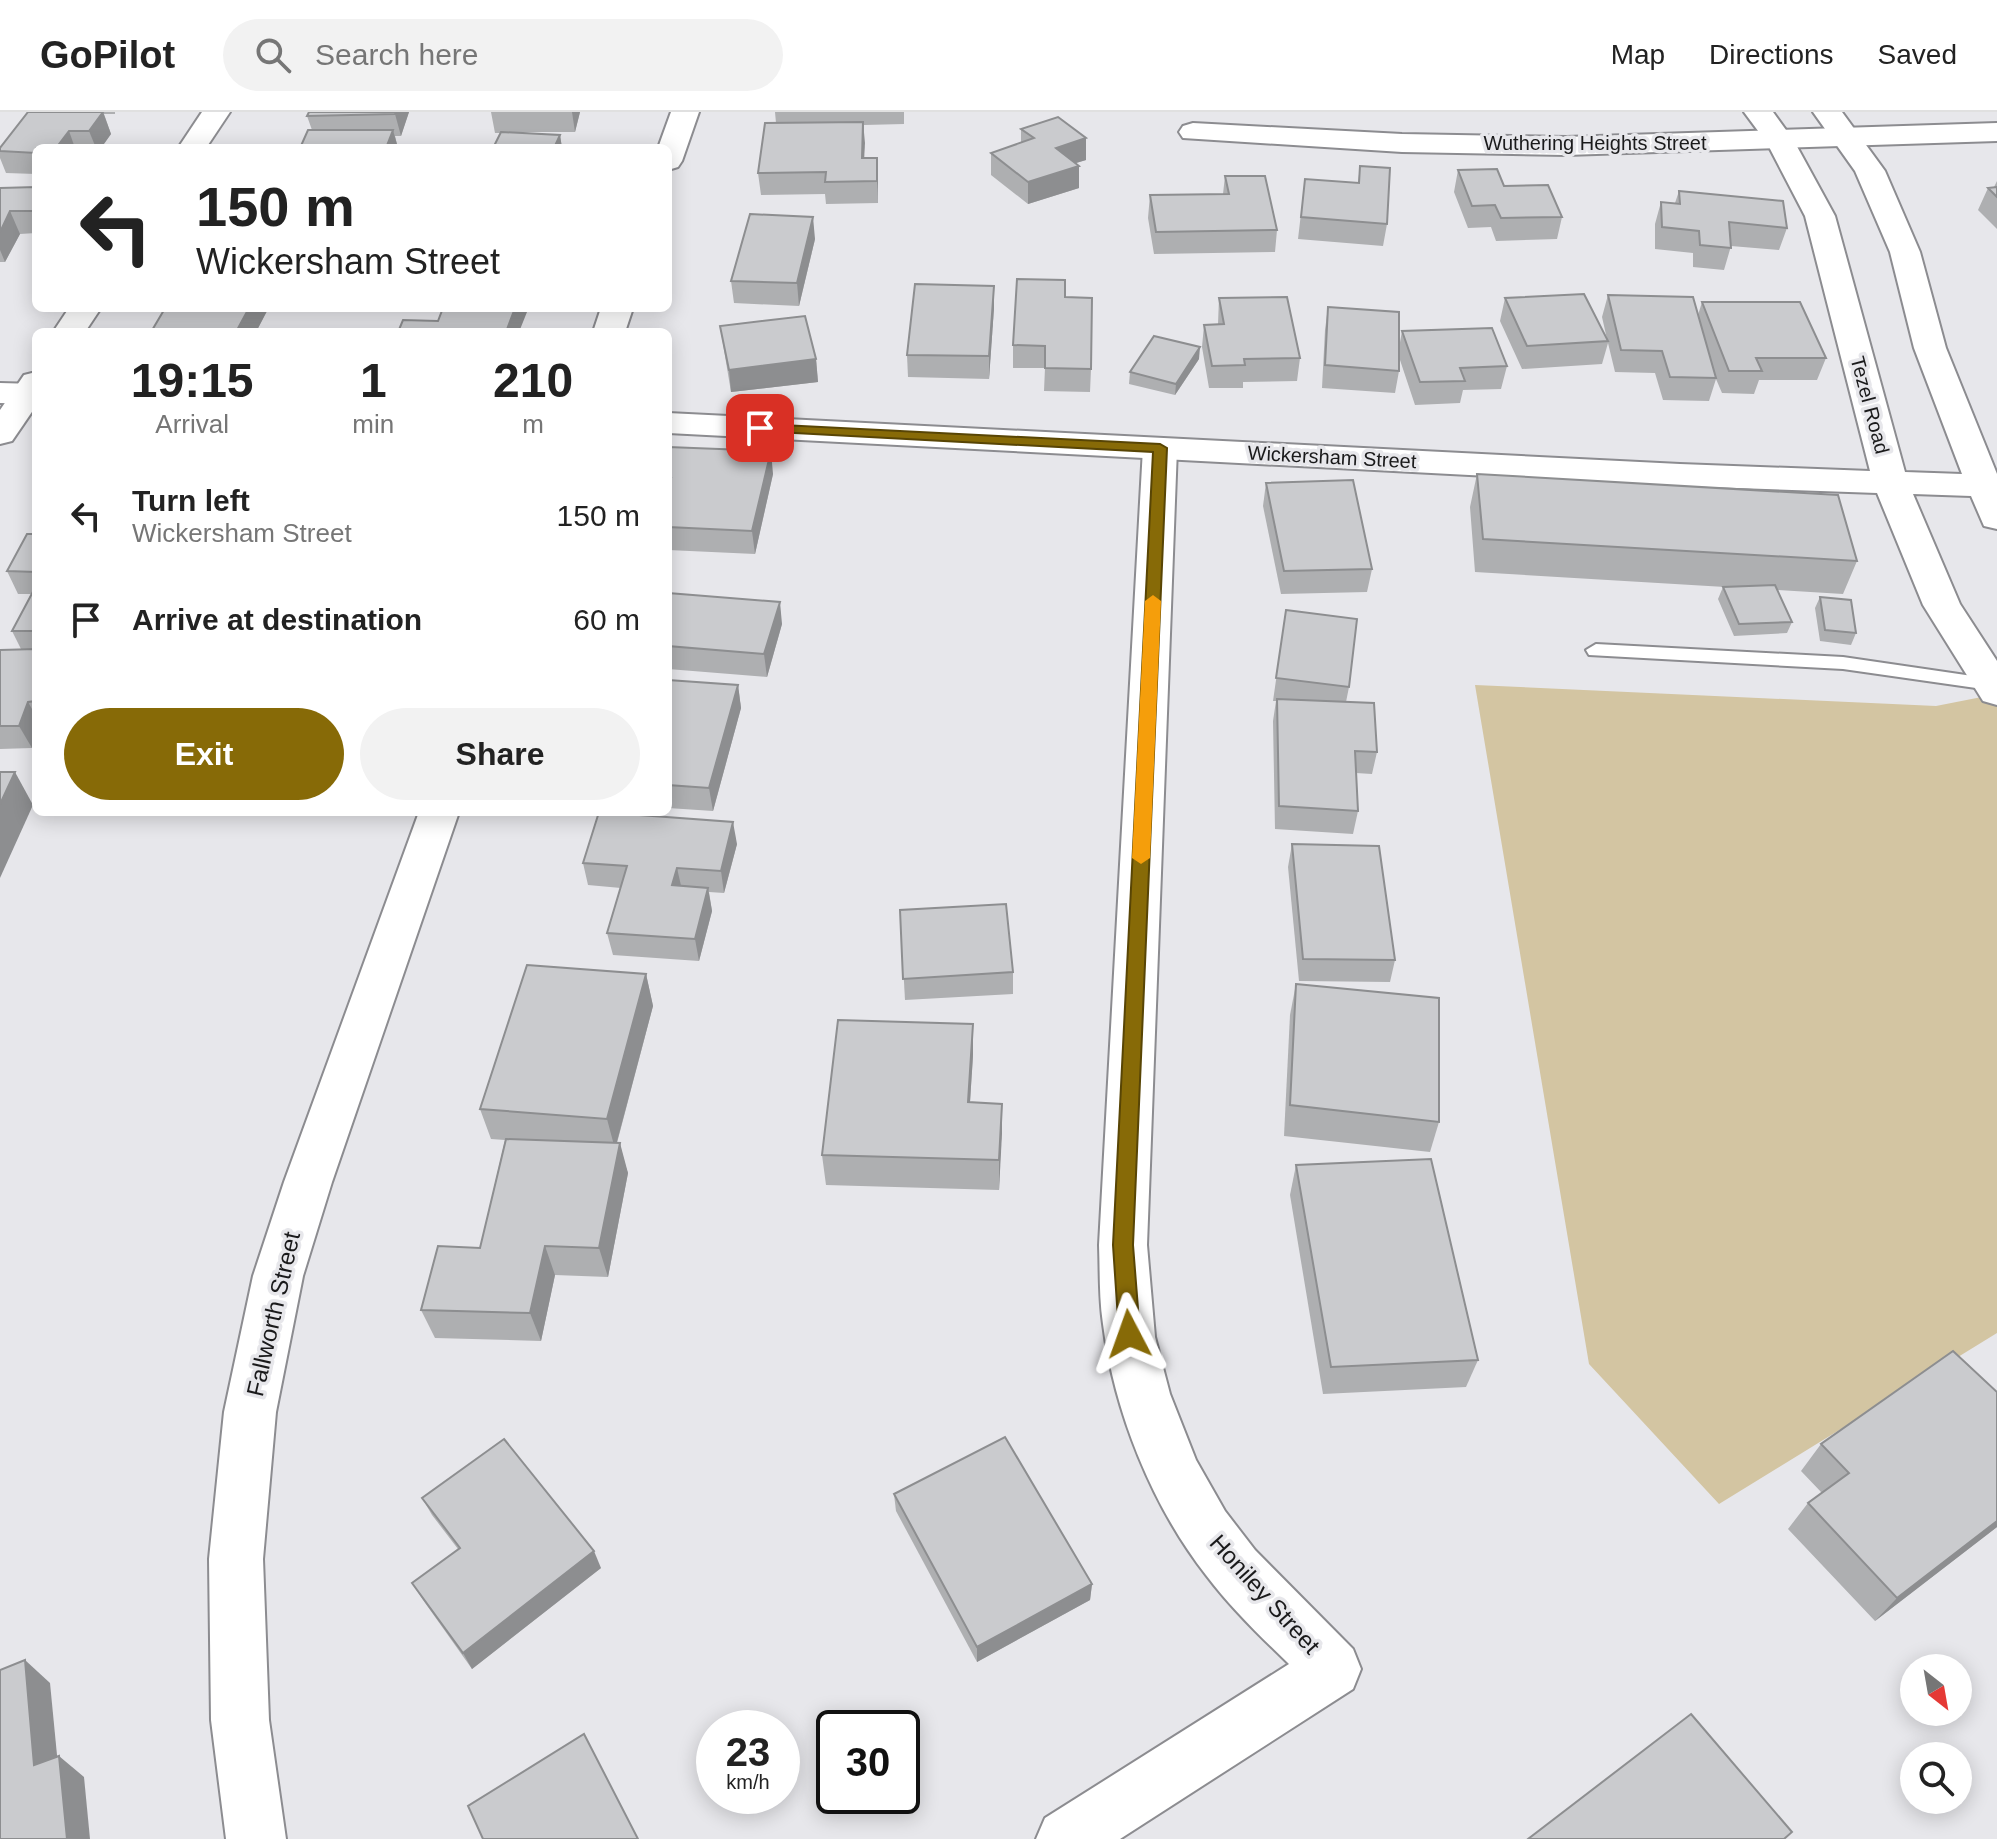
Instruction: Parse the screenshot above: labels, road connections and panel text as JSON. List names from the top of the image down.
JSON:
{
  "streets": {
    "street": [
      "Wuthering Heights Street",
      "Tezel Road",
      "Wickersham Street",
      "Fallworth Street",
      "Honiley Street"
    ]
  },
  "crossings": [
    ["Wuthering Heights Street", "Tezel Road"],
    ["Tezel Road", "Wickersham Street"],
    ["Wickersham Street", "Honiley Street"]
  ],
  "north": "bottom right",
  "page": {
    "header": "GoPilot",
    "search": "Search here",
    "nav": ["Map", "Directions", "Saved"],
    "turn": ["150 m", "Wickersham Street"],
    "eta": [
      "19:15",
      "Arrival",
      "1",
      "min",
      "210",
      "m"
    ],
    "list": [
      {
        "name": "Turn left",
        "note": "Wickersham Street",
        "value": "150 m"
      },
      {
        "name": "Arrive at destination",
        "value": "60 m"
      }
    ],
    "buttons": ["Exit", "Share"],
    "speed": "23 km/h",
    "limit": "30"
  }
}
